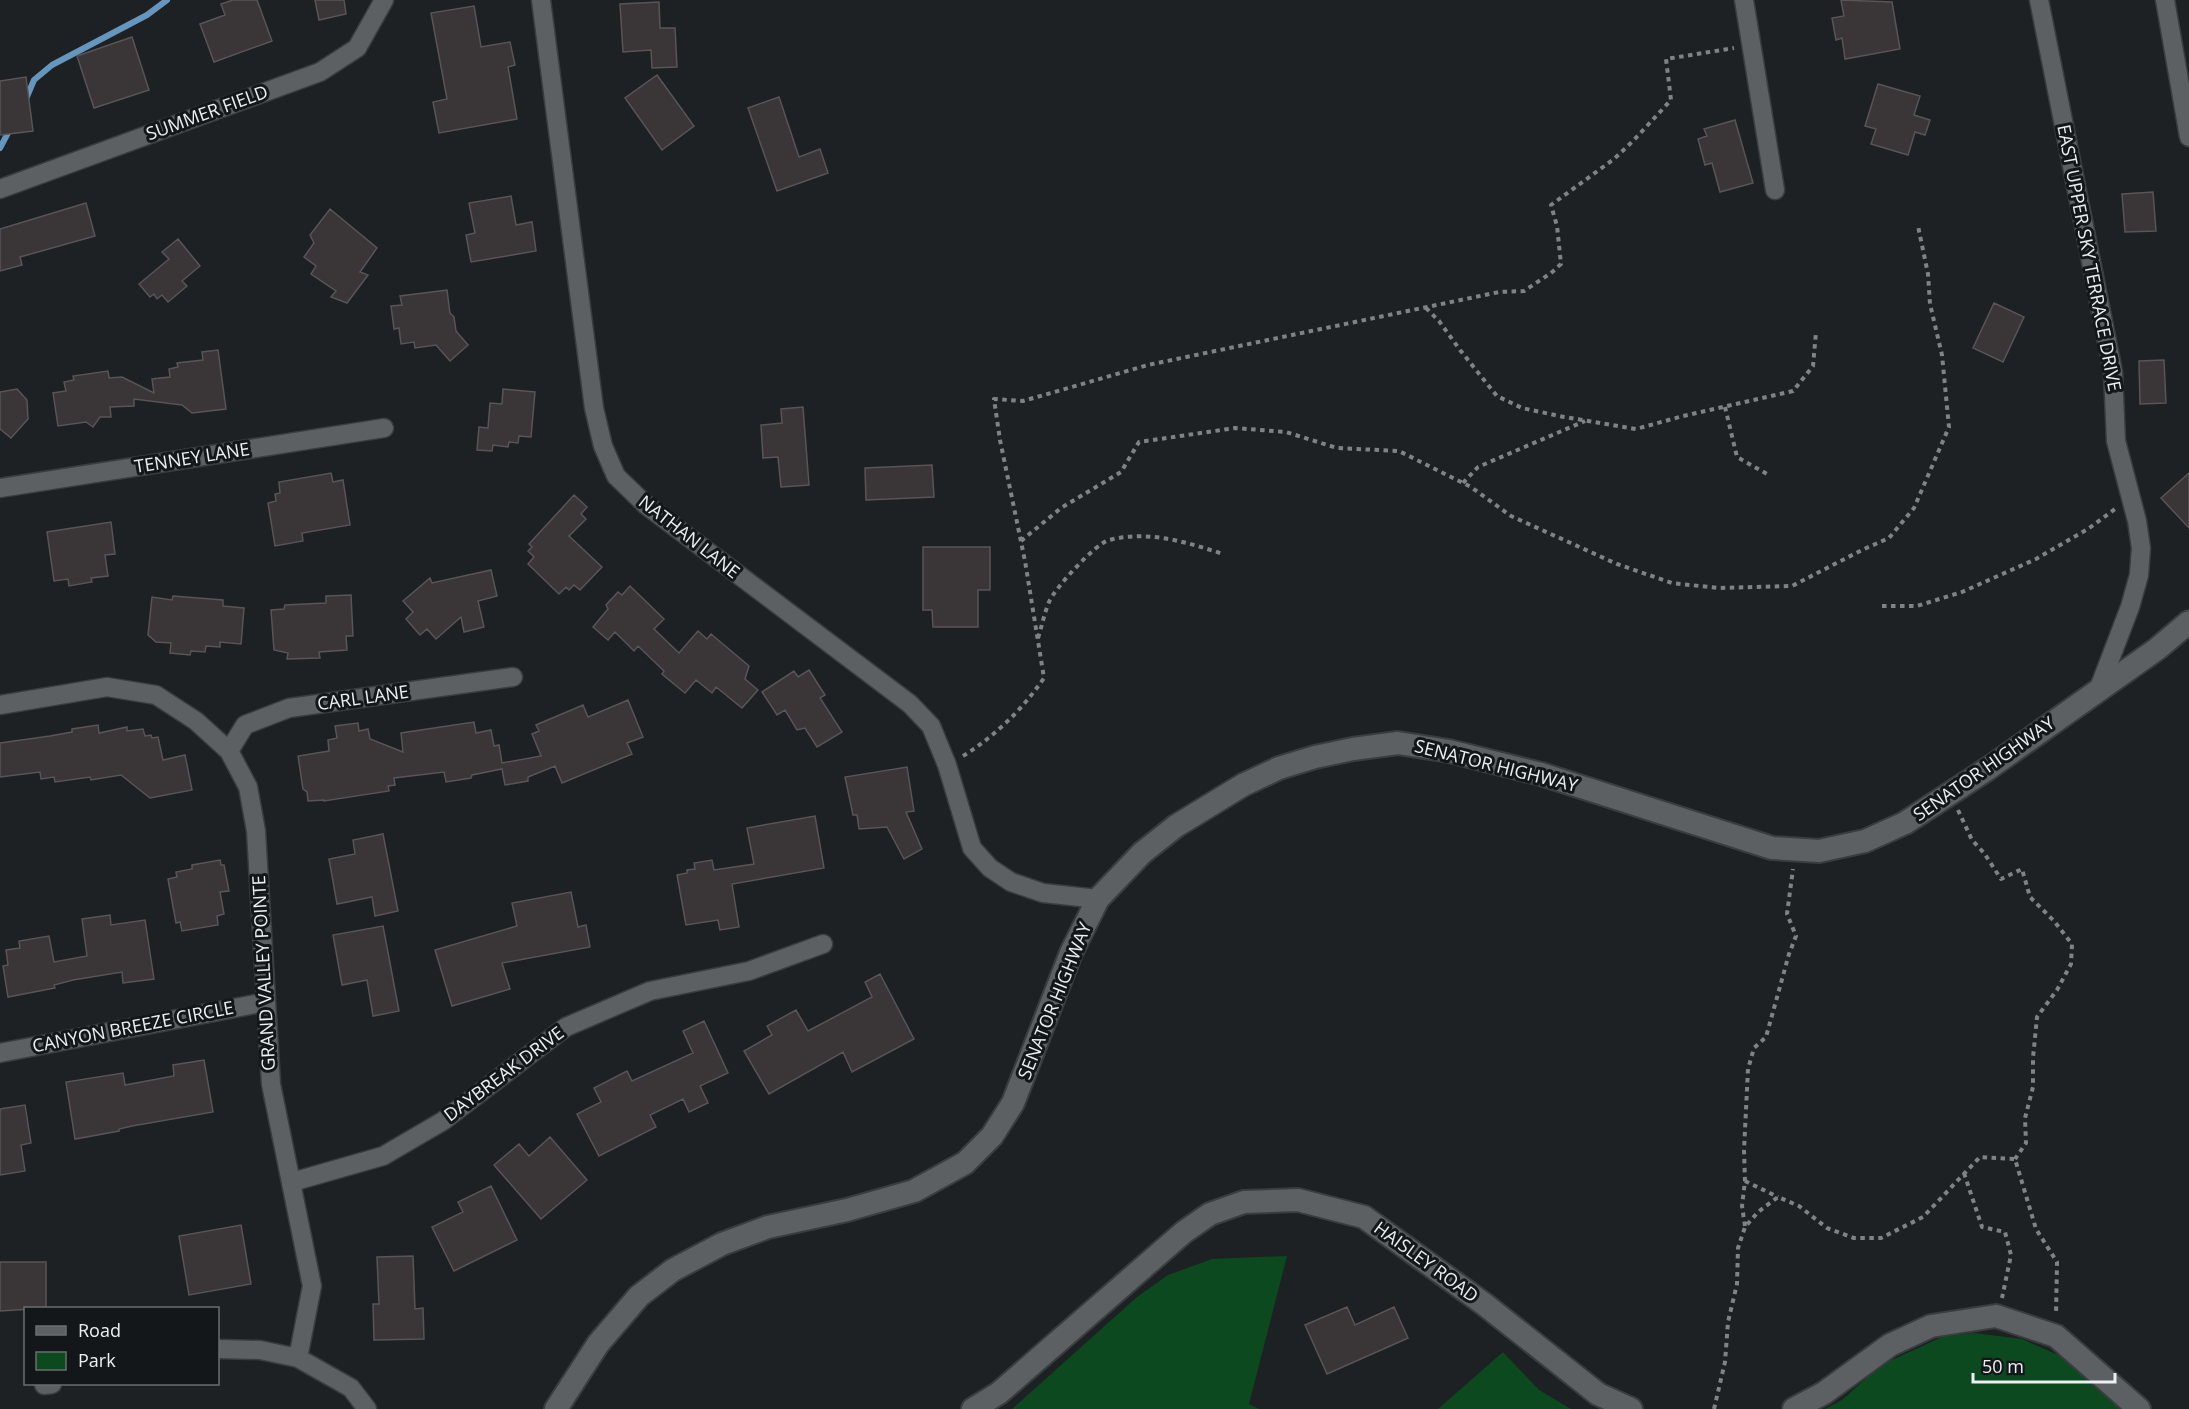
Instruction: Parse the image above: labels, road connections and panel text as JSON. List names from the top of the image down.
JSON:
{
  "streets": {
    "street": [
      "SUMMER FIELD",
      "EAST UPPER SKY TERRACE DRIVE",
      "TENNEY LANE",
      "NATHAN LANE",
      "CARL LANE",
      "SENATOR HIGHWAY",
      "GRAND VALLEY POINTE",
      "CANYON BREEZE CIRCLE",
      "DAYBREAK DRIVE",
      "HAISLEY ROAD"
    ]
  },
  "crossings": [
    ["EAST UPPER SKY TERRACE DRIVE", "SENATOR HIGHWAY"],
    ["NATHAN LANE", "SENATOR HIGHWAY"],
    ["CARL LANE", "GRAND VALLEY POINTE"],
    ["GRAND VALLEY POINTE", "CANYON BREEZE CIRCLE"],
    ["GRAND VALLEY POINTE", "DAYBREAK DRIVE"]
  ],
  "legend": ["Road", "Park"],
  "scale_bar": "50 m"
}
